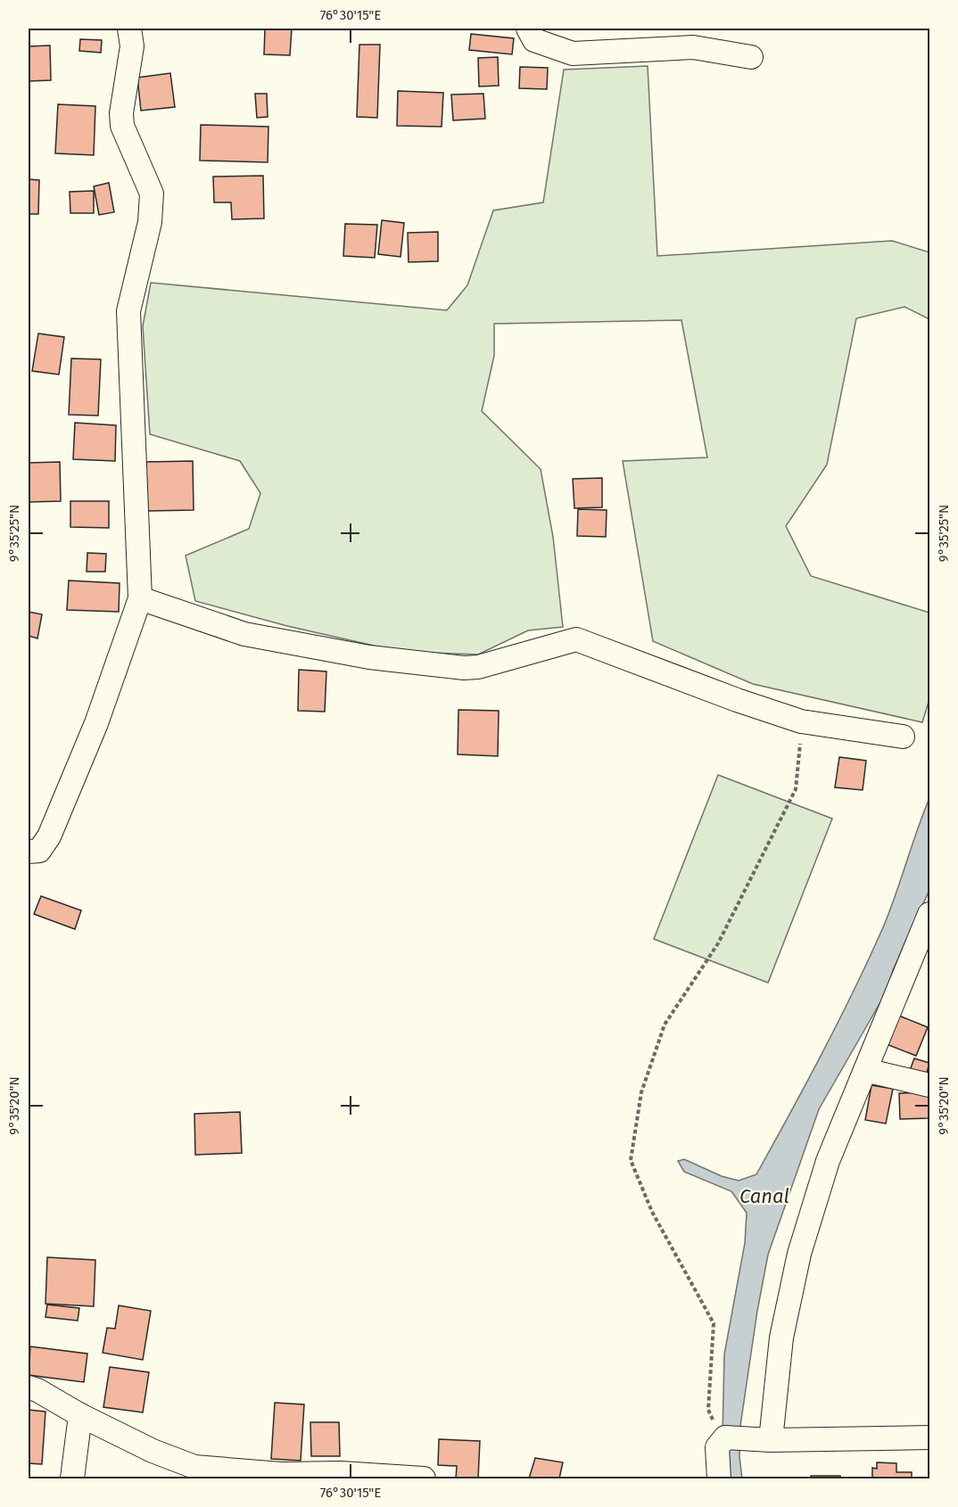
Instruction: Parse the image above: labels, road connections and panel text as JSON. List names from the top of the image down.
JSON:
{
  "water": ["Canal"],
  "coordinates": ["76°30'15\"E", "9°35'25\"N", "9°35'20\"N"]
}
